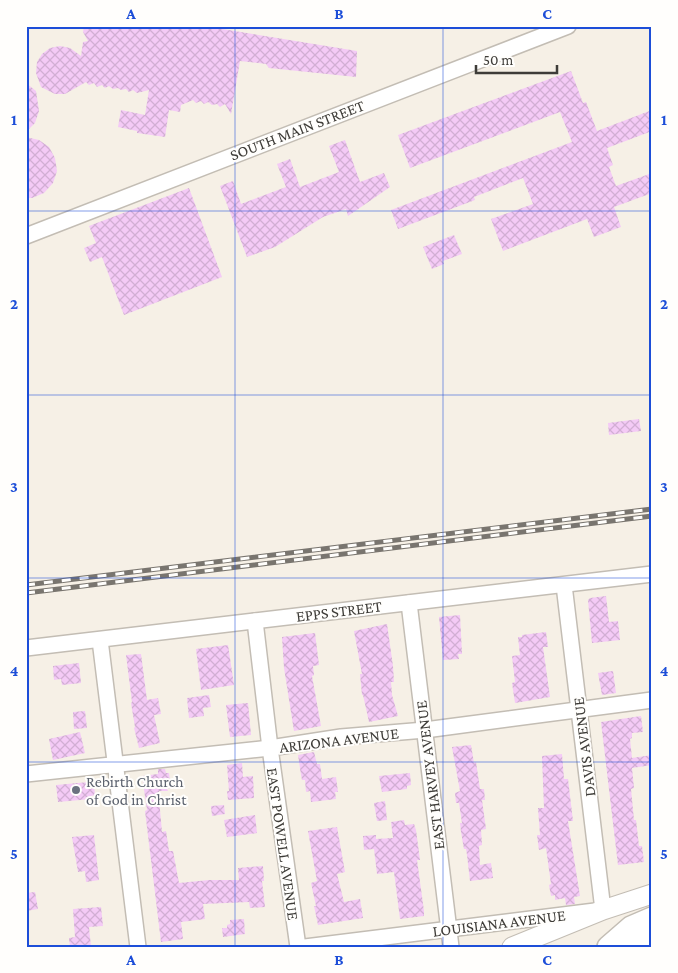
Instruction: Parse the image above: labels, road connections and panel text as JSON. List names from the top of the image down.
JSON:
{
  "streets": {
    "street": [
      "SOUTH MAIN STREET",
      "EPPS STREET",
      "ARIZONA AVENUE",
      "DAVIS AVENUE",
      "EAST HARVEY AVENUE",
      "EAST POWELL AVENUE",
      "LOUISIANA AVENUE"
    ]
  },
  "crossings": [
    ["EPPS STREET", "DAVIS AVENUE"],
    ["EPPS STREET", "EAST HARVEY AVENUE"],
    ["EPPS STREET", "EAST POWELL AVENUE"],
    ["ARIZONA AVENUE", "DAVIS AVENUE"],
    ["ARIZONA AVENUE", "EAST HARVEY AVENUE"],
    ["ARIZONA AVENUE", "EAST POWELL AVENUE"],
    ["DAVIS AVENUE", "LOUISIANA AVENUE"],
    ["EAST HARVEY AVENUE", "LOUISIANA AVENUE"]
  ],
  "places": ["Rebirth Church of God in Christ"],
  "scale_bar": "50 m",
  "grid": {
    "columns": ["A", "B", "C"],
    "rows": [
      "1",
      "2",
      "3",
      "4",
      "5"
    ]
  }
}
